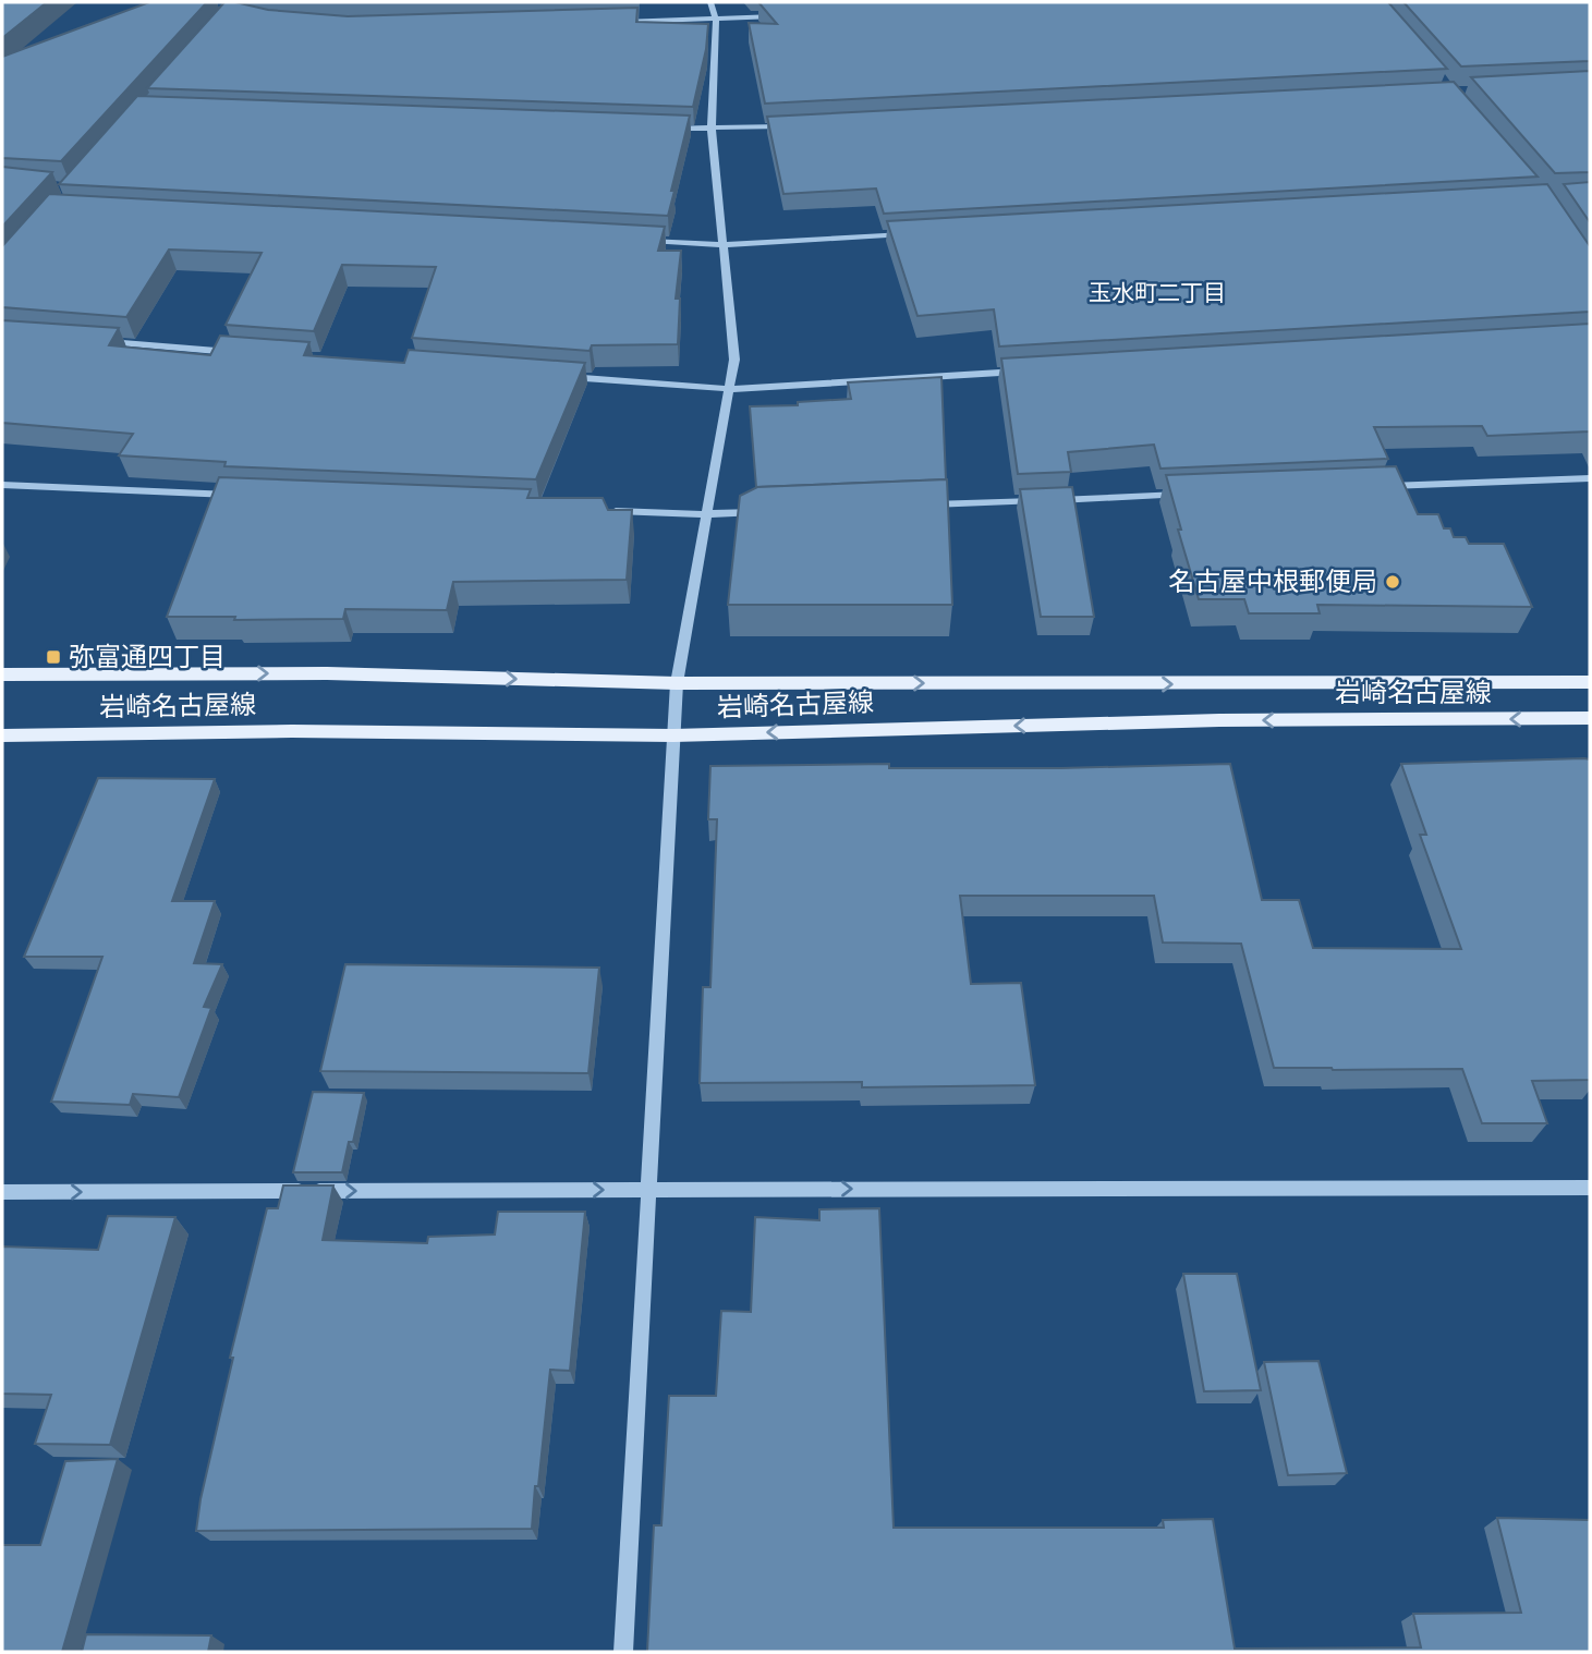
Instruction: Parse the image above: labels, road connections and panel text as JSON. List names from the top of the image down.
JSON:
{
  "streets": {
    "main road": ["岩崎名古屋線"]
  },
  "districts": ["玉水町二丁目"],
  "places": {
    "other": ["名古屋中根郵便局"],
    "transit": ["弥富通四丁目"]
  }
}
